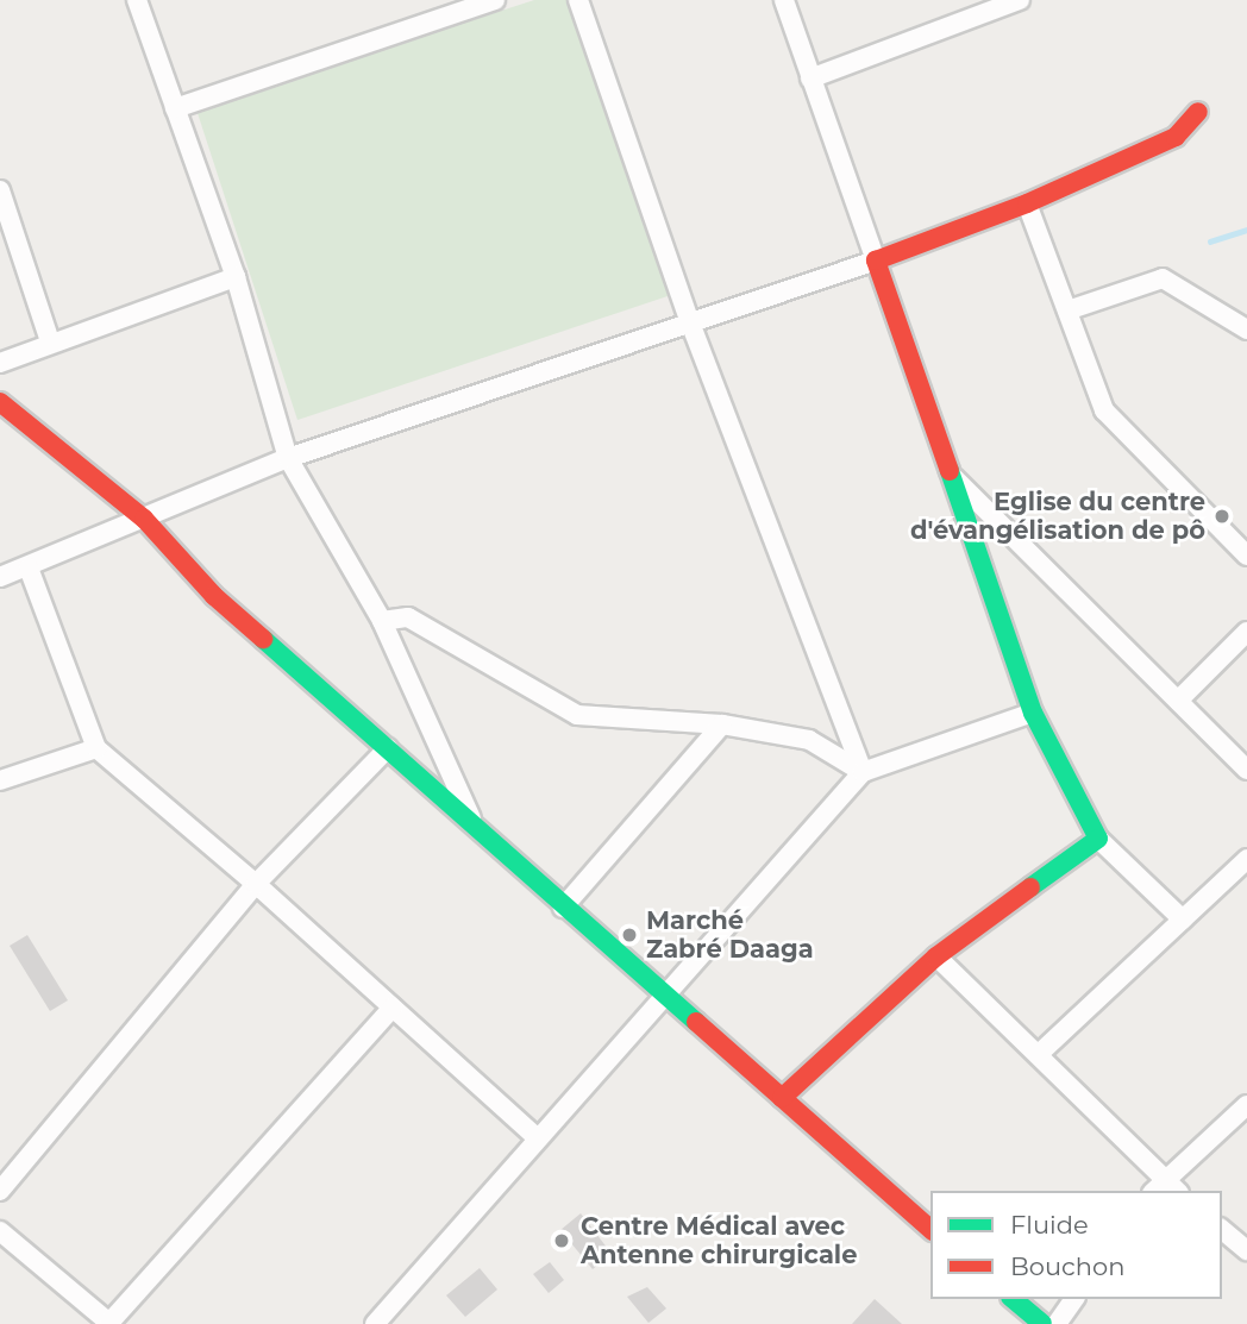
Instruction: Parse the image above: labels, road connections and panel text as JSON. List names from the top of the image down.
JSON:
{
  "places": ["Eglise du centre d'évangélisation de pô", "Marché Zabré Daaga", "Centre Médical avec Antenne chirurgicale"],
  "legend": ["Fluide", "Bouchon"]
}
